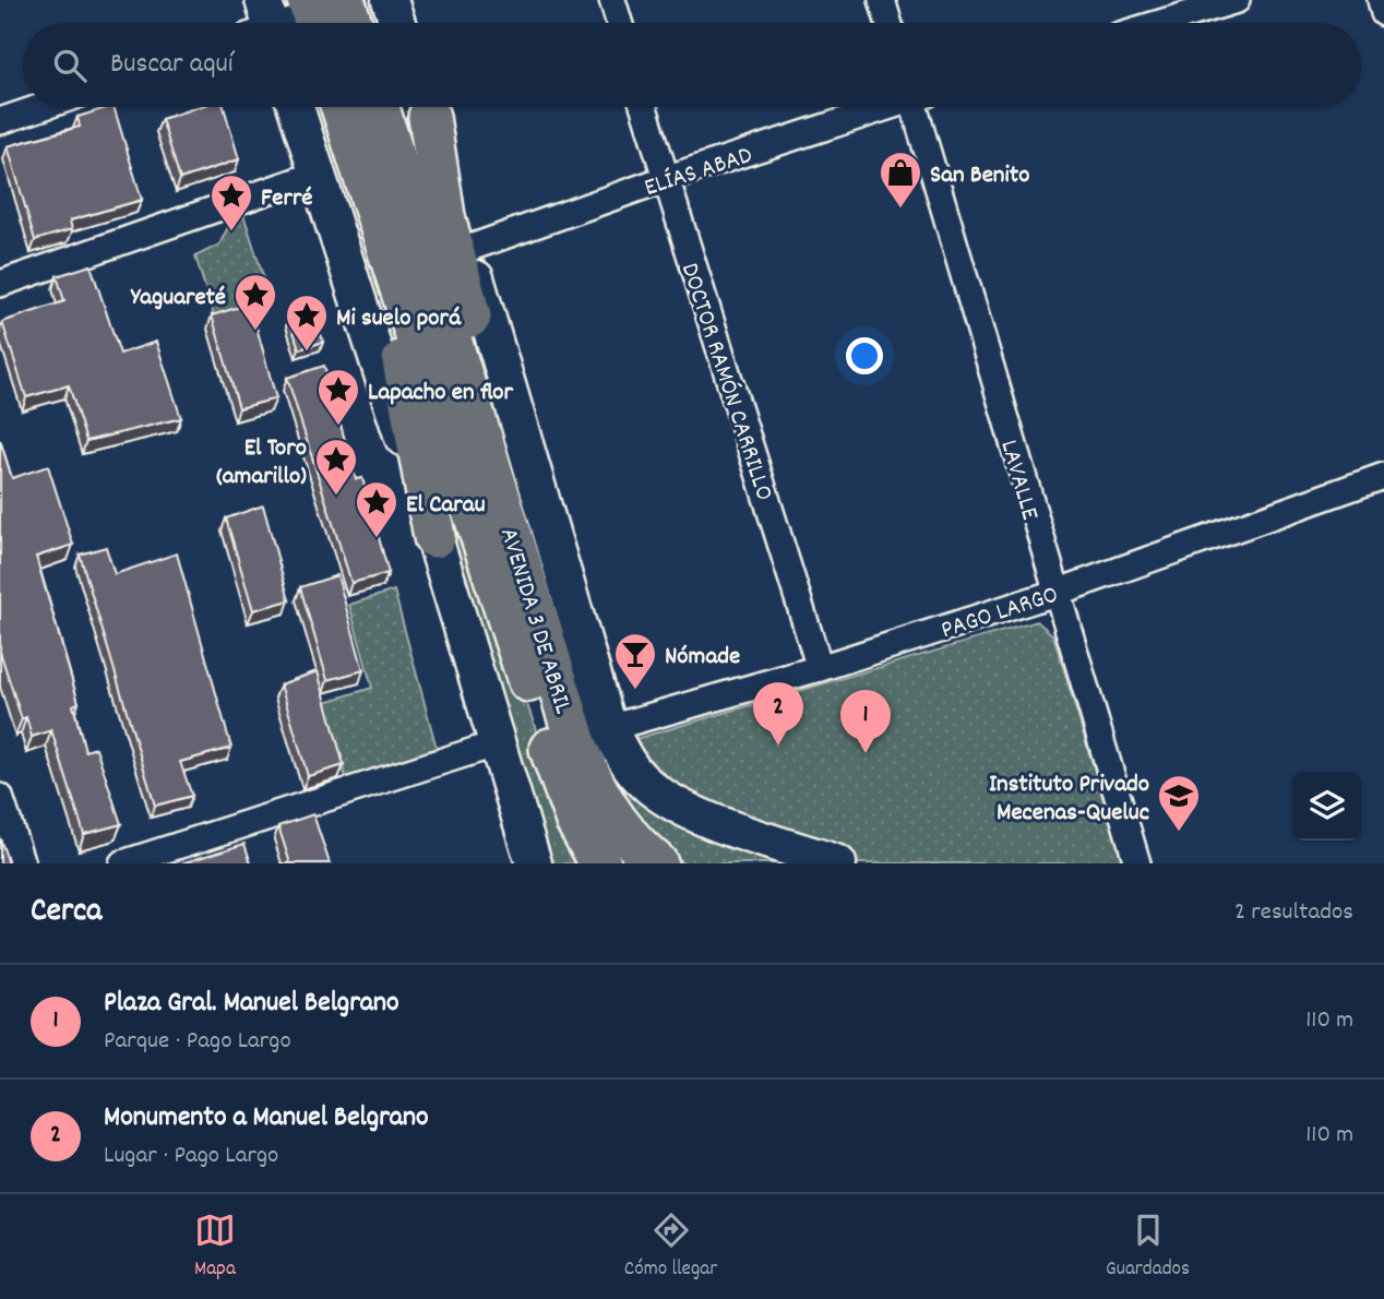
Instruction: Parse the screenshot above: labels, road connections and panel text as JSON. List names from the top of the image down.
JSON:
{
  "streets": {
    "highway": ["AVENIDA 3 DE ABRIL"],
    "street": [
      "ELÍAS ABAD",
      "DOCTOR RAMÓN CARRILLO",
      "LAVALLE",
      "PAGO LARGO"
    ]
  },
  "crossings": [
    ["ELÍAS ABAD", "DOCTOR RAMÓN CARRILLO"],
    ["ELÍAS ABAD", "AVENIDA 3 DE ABRIL"],
    ["DOCTOR RAMÓN CARRILLO", "PAGO LARGO"],
    ["LAVALLE", "PAGO LARGO"],
    ["PAGO LARGO", "AVENIDA 3 DE ABRIL"]
  ],
  "places": {
    "shop": ["San Benito"],
    "place": [
      "Ferré",
      "Yaguareté",
      "Mi suelo porá",
      "Lapacho en flor",
      "El Toro (amarillo)",
      "El Carau"
    ],
    "bar": ["Nómade"],
    "school or university": ["Instituto Privado Mecenas-Queluc"]
  },
  "page": {
    "search": "Buscar aquí",
    "pins": ["2", "1"],
    "heading": ["Cerca", "2 resultados"],
    "list": [
      {
        "mark": "1",
        "name": "Plaza Gral. Manuel Belgrano",
        "note": "Parque · Pago Largo",
        "value": "110 m"
      },
      {
        "mark": "2",
        "name": "Monumento a Manuel Belgrano",
        "note": "Lugar · Pago Largo",
        "value": "110 m"
      }
    ],
    "nav": ["Mapa", "Cómo llegar", "Guardados"]
  }
}
